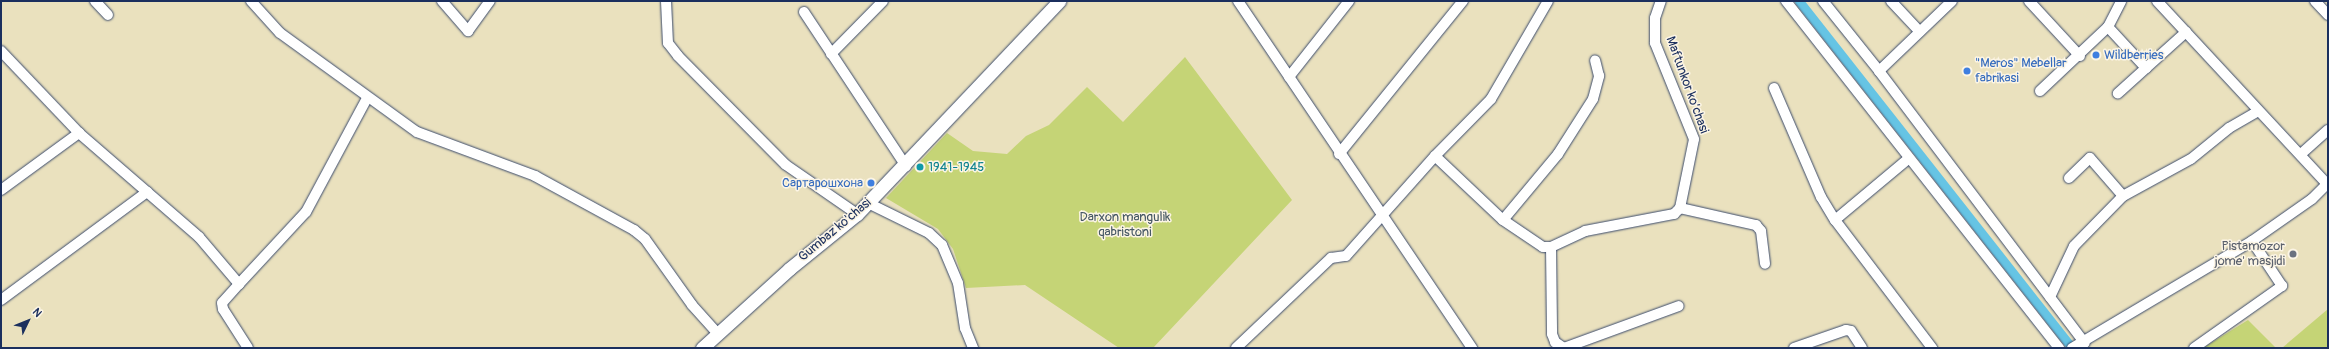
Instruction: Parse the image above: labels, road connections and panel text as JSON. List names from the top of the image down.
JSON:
{
  "streets": {
    "main road": ["Gumbaz ko'chasi"],
    "street": ["Maftunkor ko’chasi"]
  },
  "parks": ["Darxon mangulik qabristoni"],
  "places": [
    "Wildberries",
    "\"Meros\" Mebellar fabrikasi",
    "1941-1945",
    "Сартарошхона",
    "Pistamozor jome' masjidi"
  ],
  "north": "top right"
}
